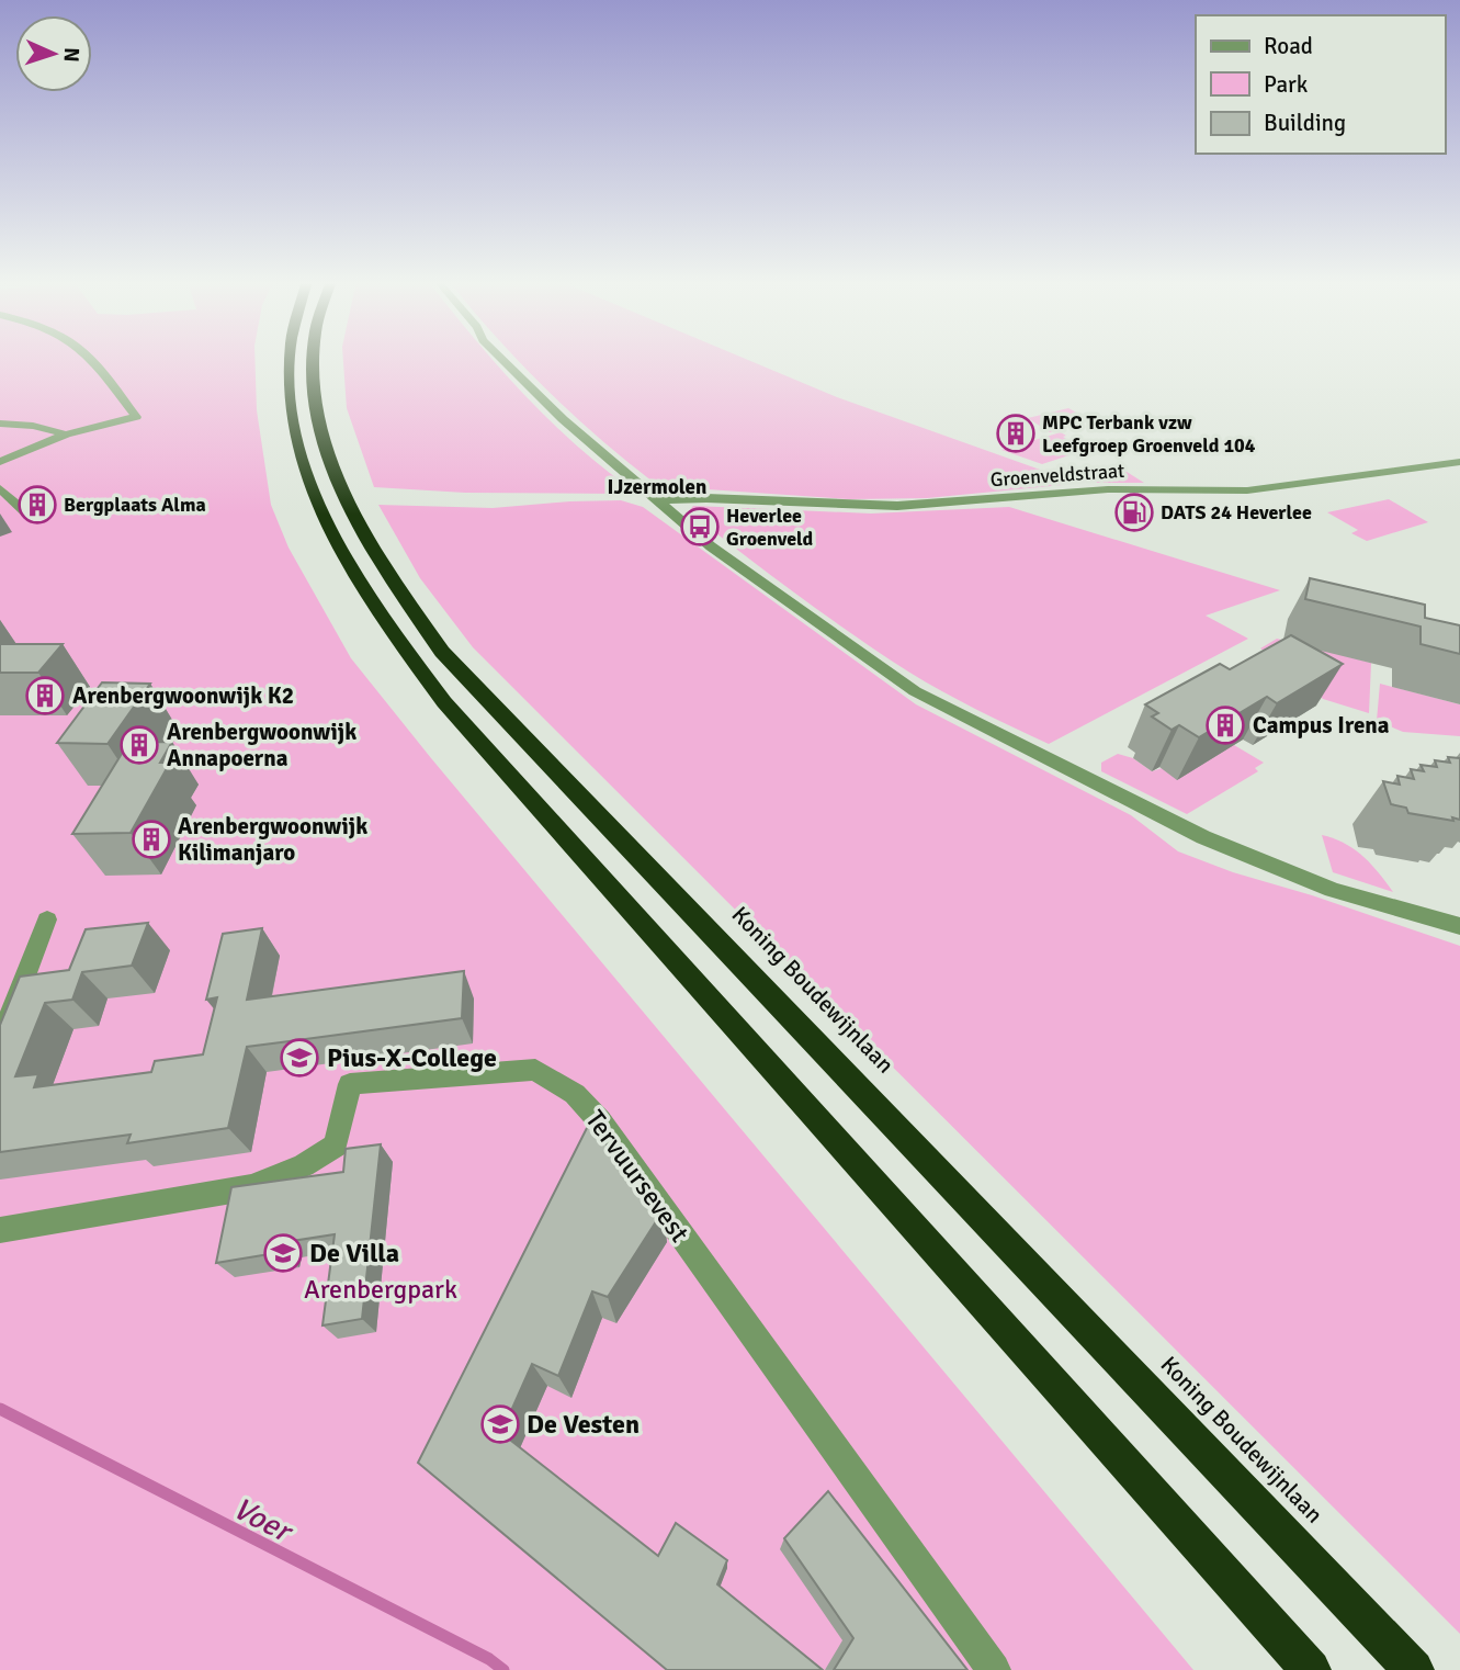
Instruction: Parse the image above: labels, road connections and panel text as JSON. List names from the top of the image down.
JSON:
{
  "streets": {
    "highway": ["Koning Boudewijnlaan"],
    "street": ["Groenveldstraat", "Tervuursevest"]
  },
  "districts": ["IJzermolen"],
  "water": ["Voer"],
  "parks": ["Arenbergpark"],
  "places": {
    "building": [
      "MPC Terbank vzw Leefgroep Groenveld 104",
      "Bergplaats Alma",
      "Arenbergwoonwijk K2",
      "Campus Irena",
      "Arenbergwoonwijk Annapoerna",
      "Arenbergwoonwijk Kilimanjaro"
    ],
    "fuel station": ["DATS 24 Heverlee"],
    "bus stop": ["Heverlee Groenveld"],
    "school or university": ["Pius-X-College", "De Villa", "De Vesten"]
  },
  "legend": ["Road", "Park", "Building"],
  "north": "right"
}
